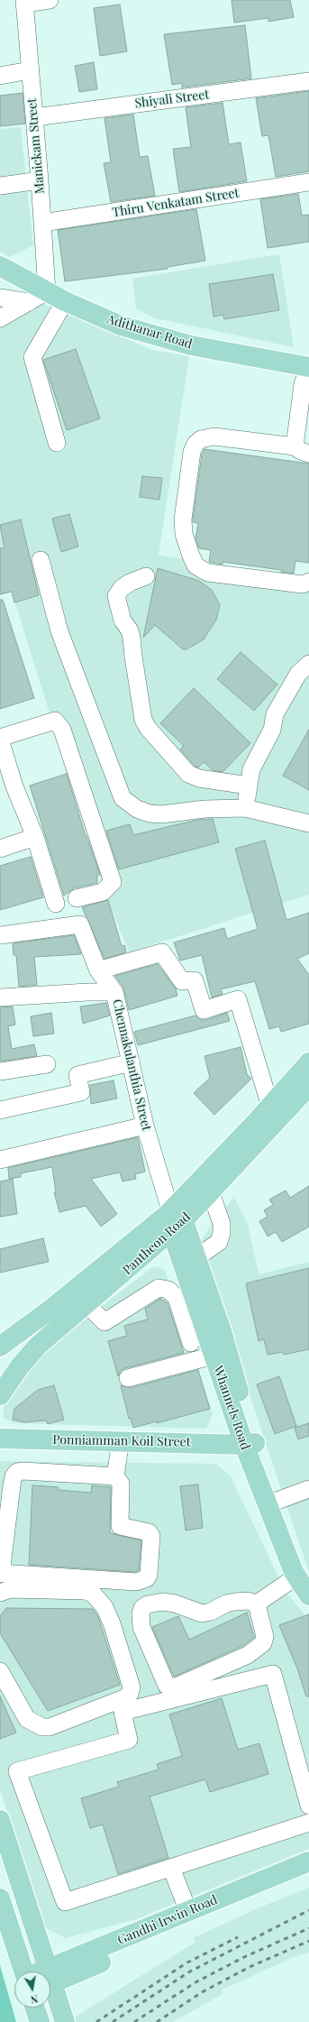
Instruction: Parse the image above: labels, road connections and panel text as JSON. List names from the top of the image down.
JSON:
{
  "streets": {
    "main road": [
      "Adithanar Road",
      "Pantheon Road",
      "Whannels Road",
      "Ponniamman Koil Street",
      "Gandhi Irwin Road"
    ],
    "street": [
      "Shiyali Street",
      "Manickam Street",
      "Thiru Venkatam Street",
      "Chennakulanthia Street"
    ]
  },
  "crossings": [
    ["Shiyali Street", "Manickam Street"],
    ["Manickam Street", "Thiru Venkatam Street"],
    ["Manickam Street", "Adithanar Road"],
    ["Chennakulanthia Street", "Pantheon Road"],
    ["Chennakulanthia Street", "Whannels Road"],
    ["Pantheon Road", "Whannels Road"],
    ["Whannels Road", "Ponniamman Koil Street"]
  ],
  "north": "bottom"
}
